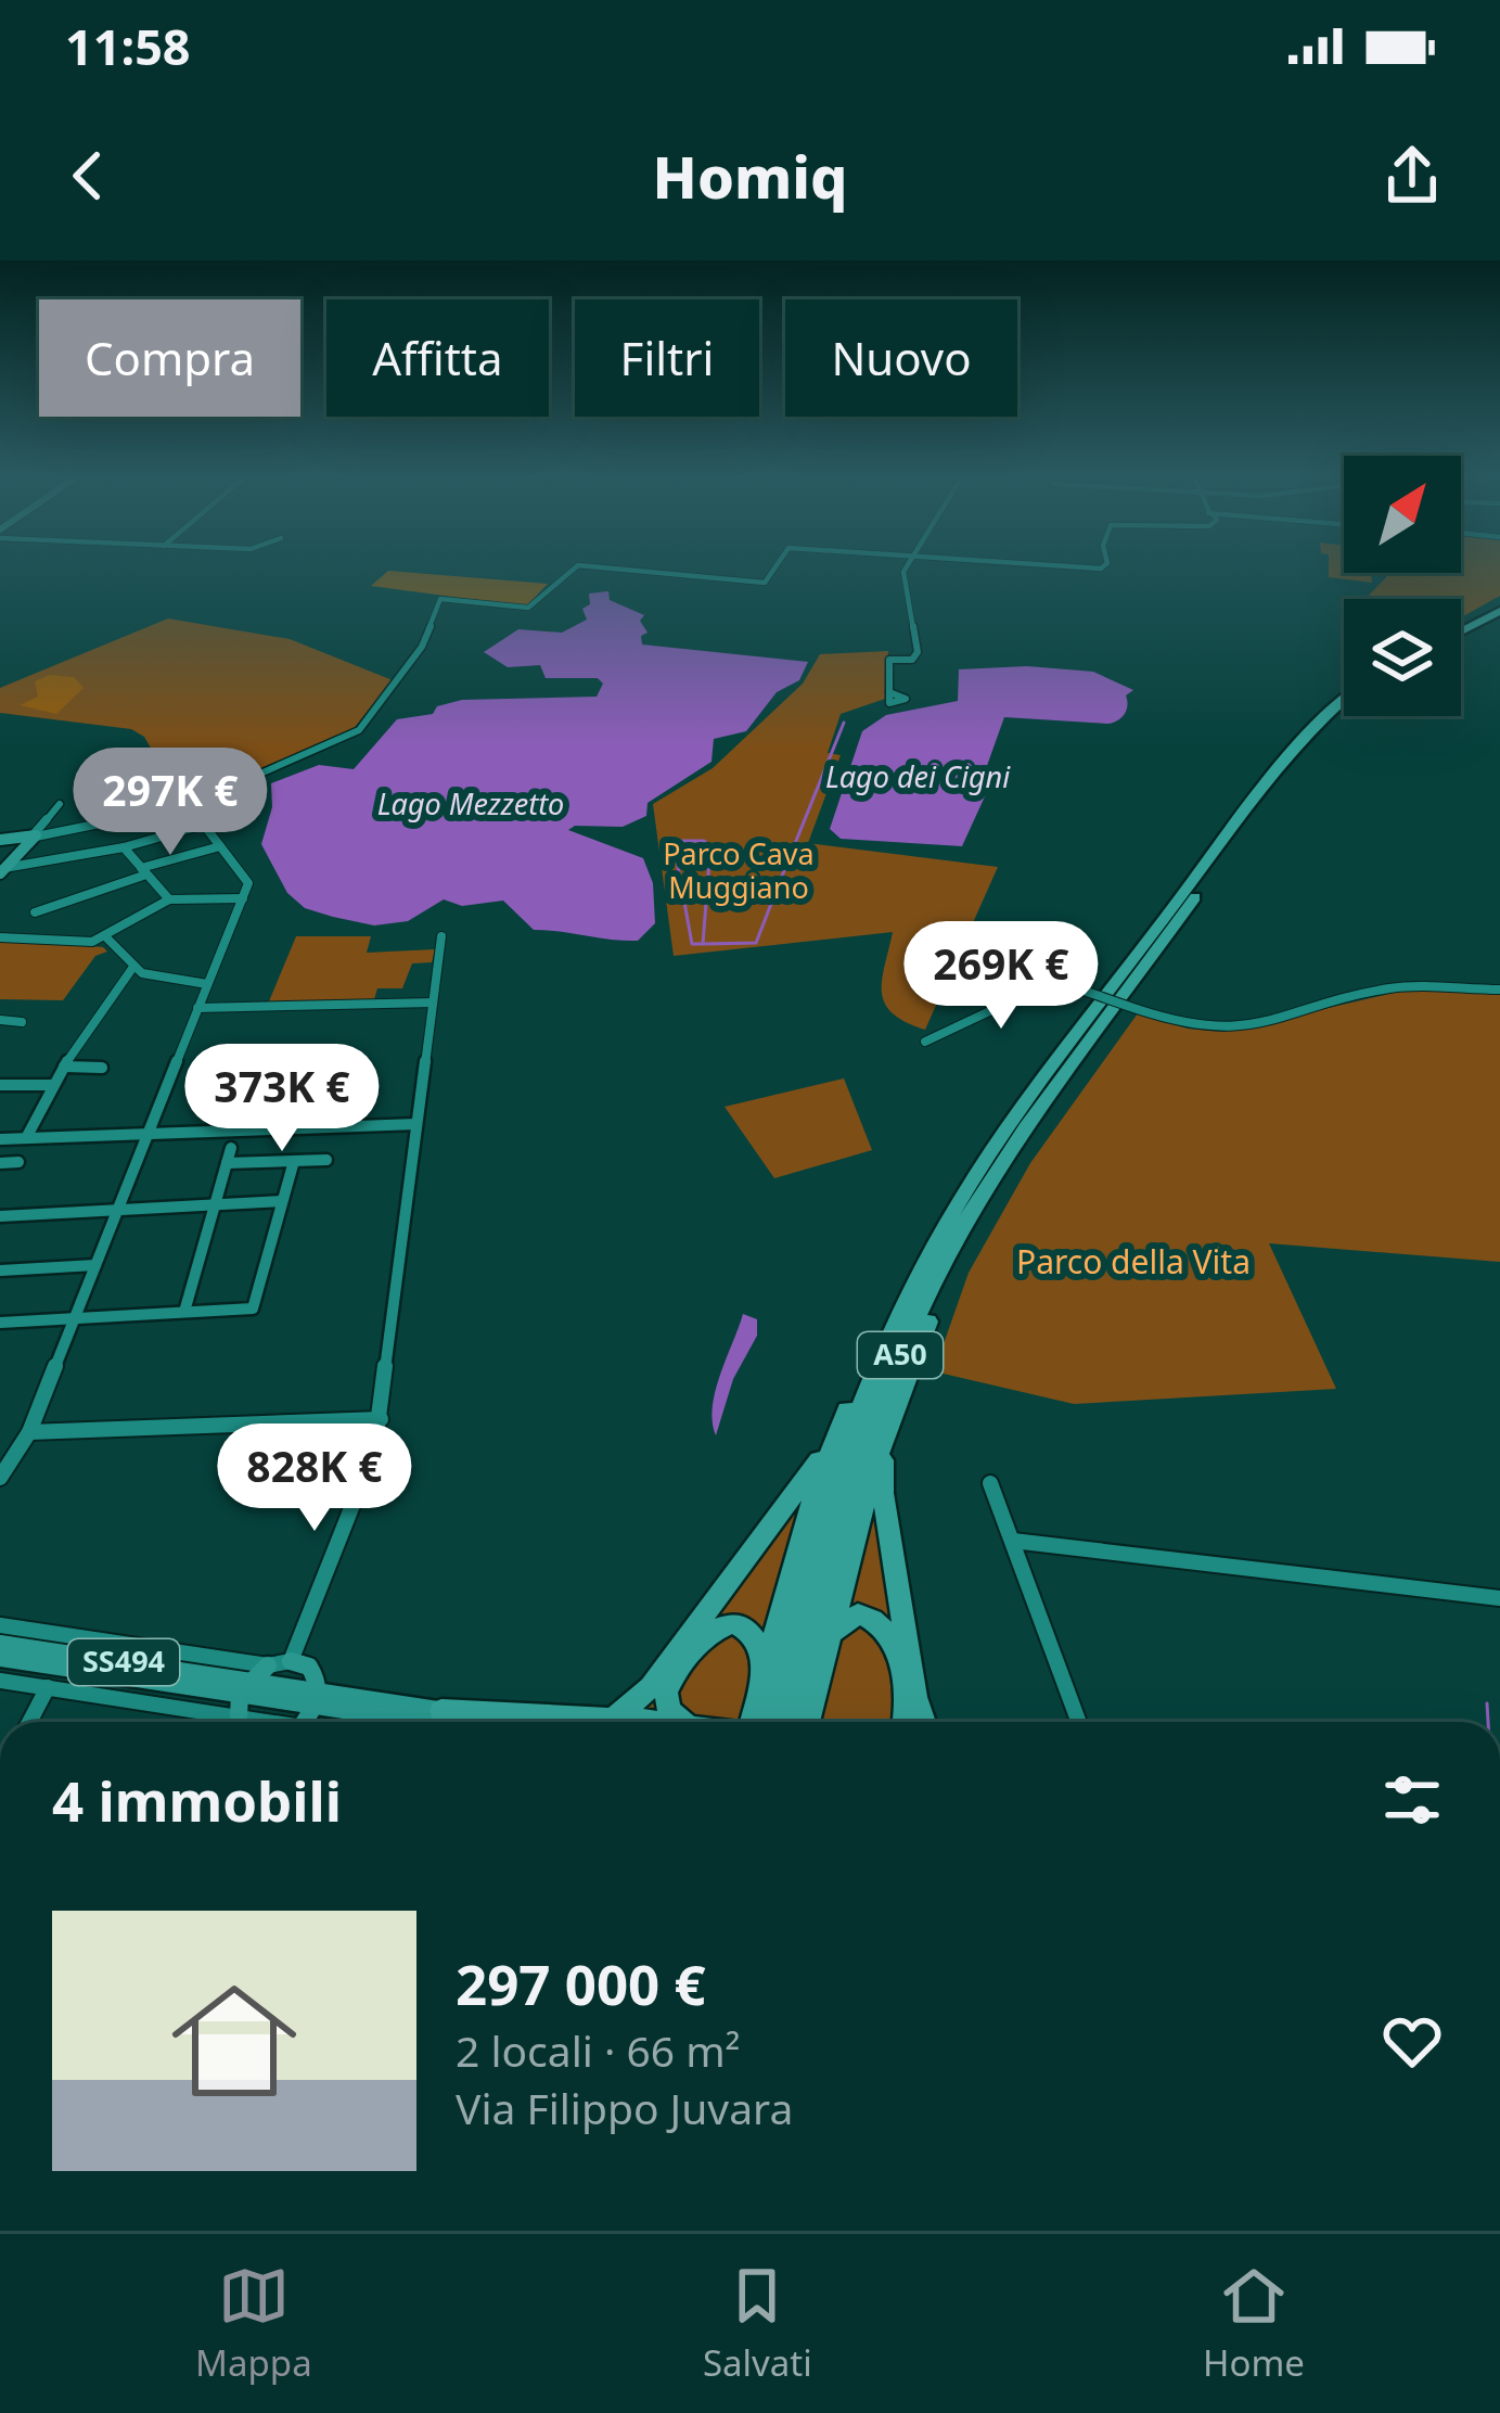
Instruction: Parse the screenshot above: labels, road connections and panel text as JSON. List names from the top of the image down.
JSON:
{
  "streets": {
    "highway": ["A50"],
    "main road": ["SS494"]
  },
  "water": ["Lago dei Cigni", "Lago Mezzetto"],
  "parks": ["Parco Cava Muggiano", "Parco della Vita"],
  "north": "top right",
  "page": {
    "status": "11:58",
    "header": "Homiq",
    "chip": [
      "Compra",
      "Affitta",
      "Filtri",
      "Nuovo"
    ],
    "price": [
      "297K €",
      "269K €",
      "373K €",
      "828K €"
    ],
    "heading": "4 immobili",
    "list": [
      {
        "name": "297 000 €",
        "note": "2 locali · 66 m² · Via Filippo Juvara"
      }
    ],
    "tabs": ["Mappa", "Salvati", "Home"]
  }
}
